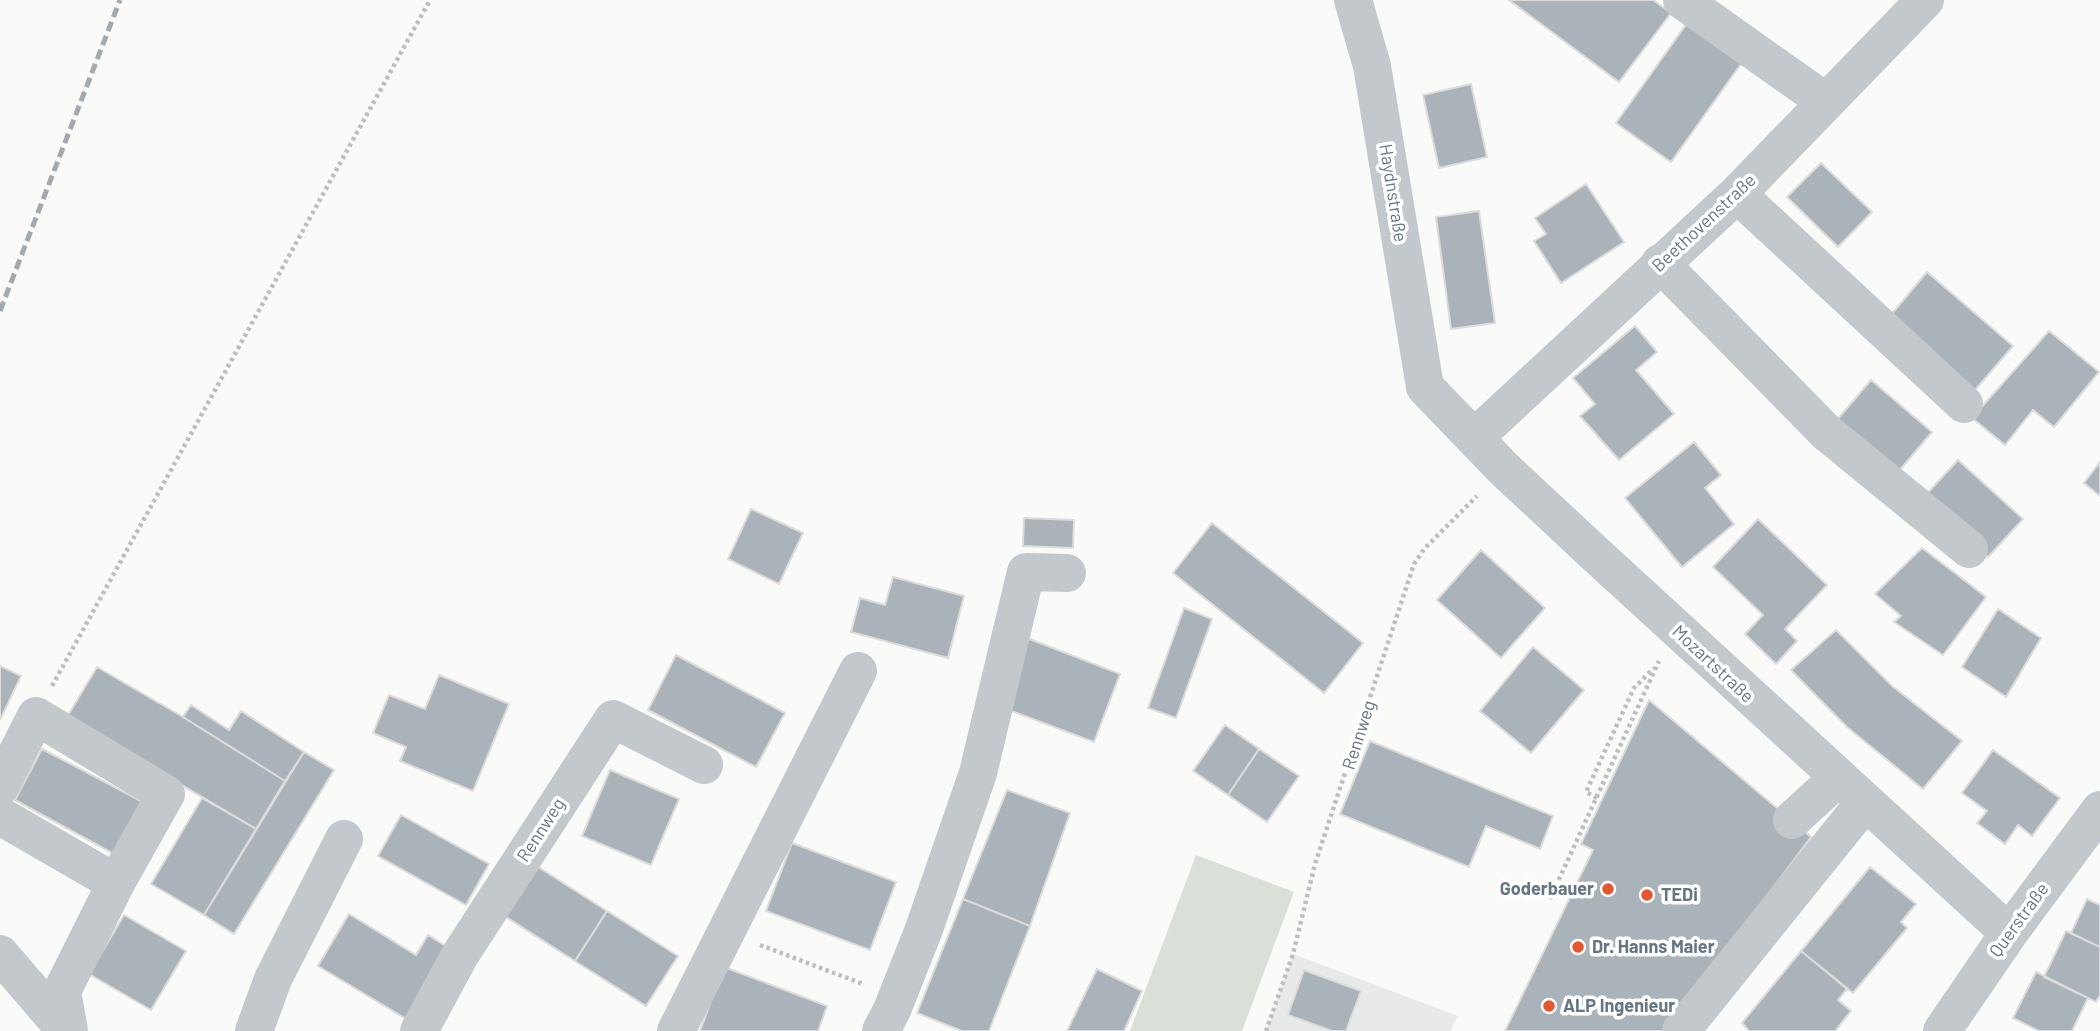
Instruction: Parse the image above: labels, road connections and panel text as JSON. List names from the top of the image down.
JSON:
{
  "streets": {
    "street": [
      "Haydnstraße",
      "Beethovenstraße",
      "Mozartstraße",
      "Rennweg",
      "Querstraße"
    ]
  },
  "crossings": [
    ["Haydnstraße", "Mozartstraße"],
    ["Beethovenstraße", "Mozartstraße"],
    ["Mozartstraße", "Rennweg"],
    ["Mozartstraße", "Querstraße"]
  ],
  "places": [
    "Goderbauer",
    "TEDi",
    "Dr. Hanns Maier",
    "ALP Ingenieur"
  ]
}
